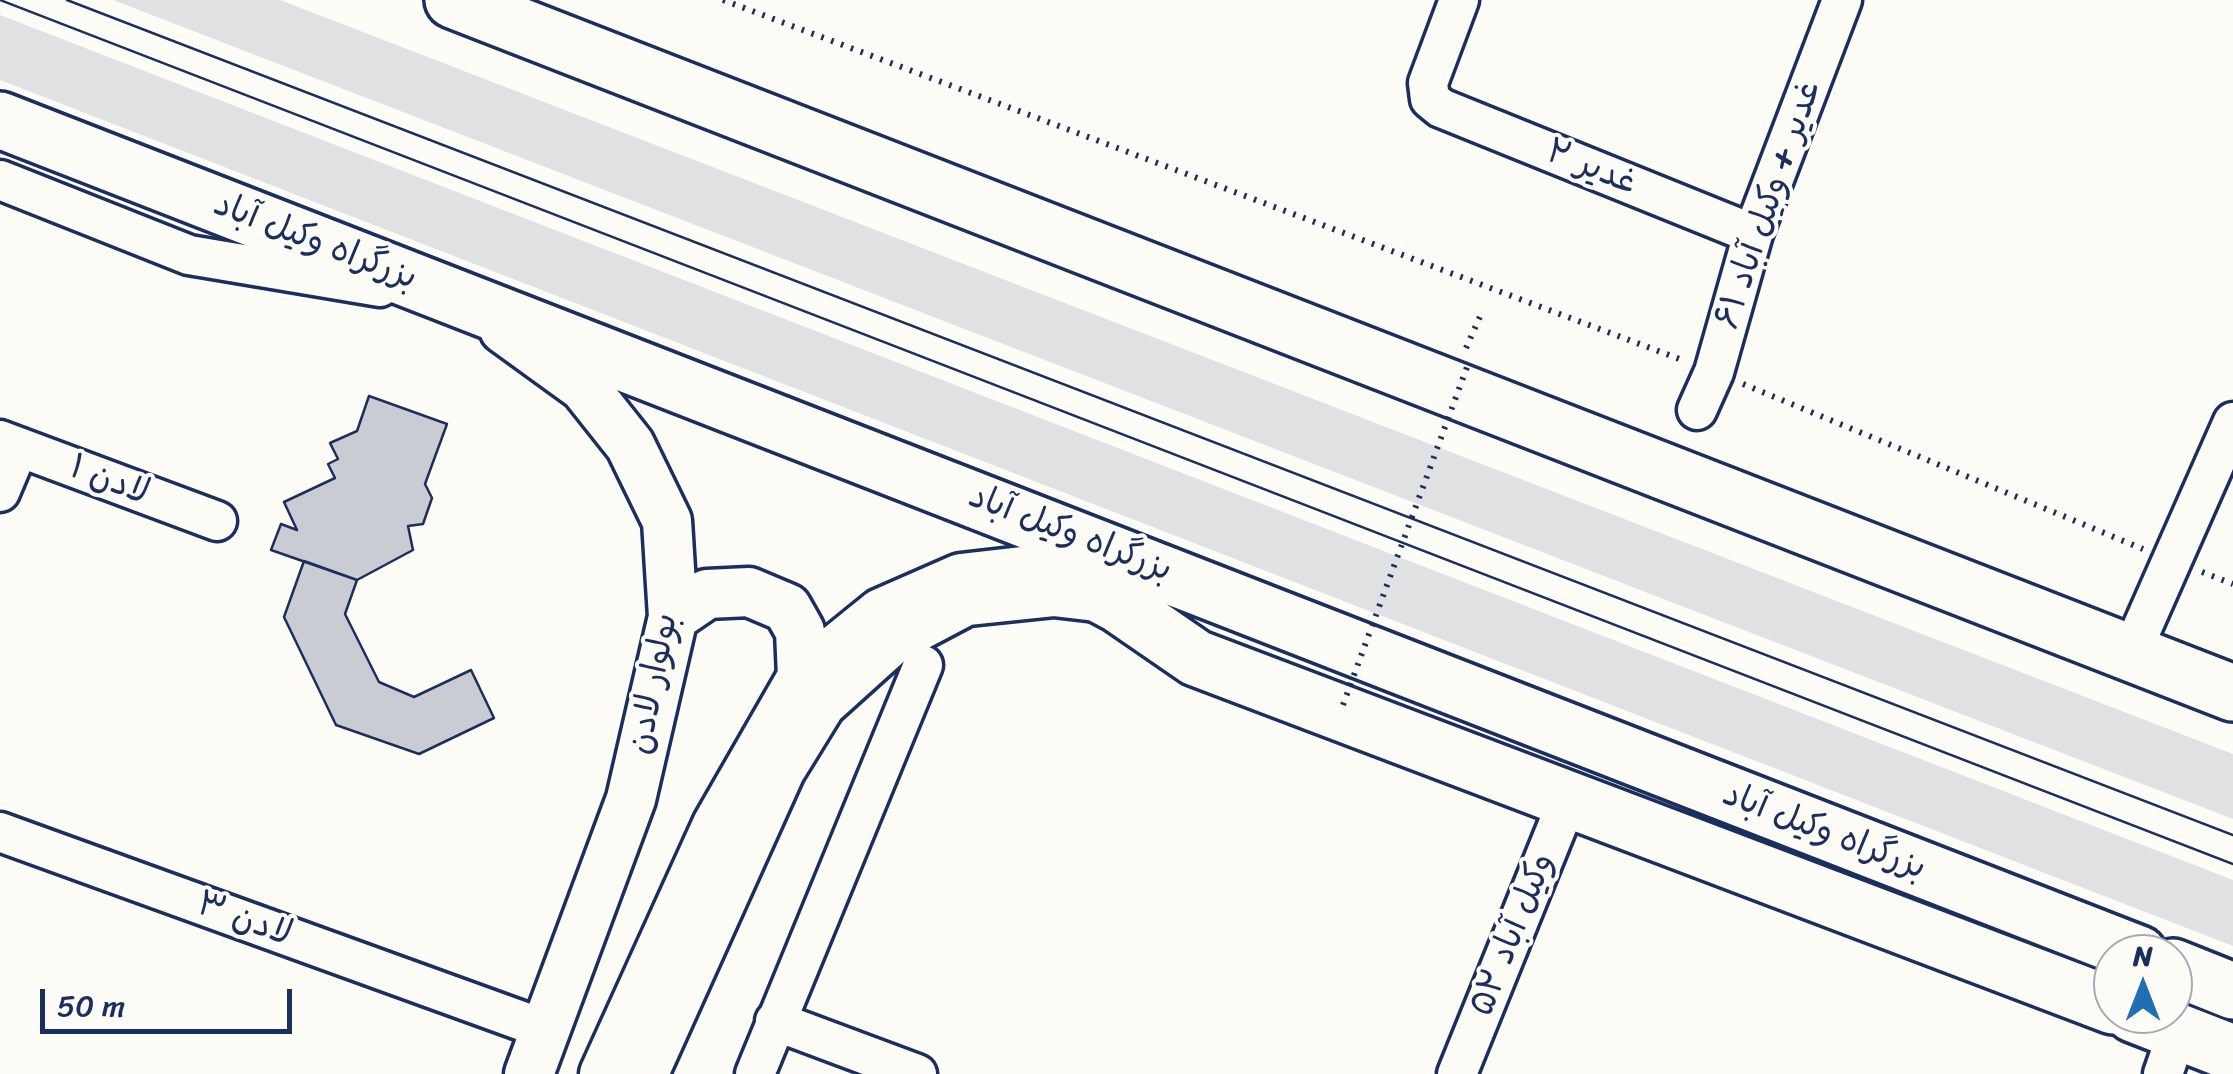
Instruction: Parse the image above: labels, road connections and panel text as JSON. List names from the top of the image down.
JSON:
{
  "streets": {
    "highway": ["بزرگراه وکیل آباد"],
    "main road": ["بولوار لادن"],
    "street": [
      "غدیر ۲",
      "غدیر + وکیل آباد ۶۱",
      "لادن ۱",
      "لادن ۳",
      "۵۲ وکیل آباد"
    ]
  },
  "crossings": [
    ["غدیر ۲", "غدیر + وکیل آباد ۶۱"],
    ["بزرگراه وکیل آباد", "بولوار لادن"],
    ["بولوار لادن", "لادن ۳"]
  ],
  "scale_bar": "50 m",
  "north": "top"
}
